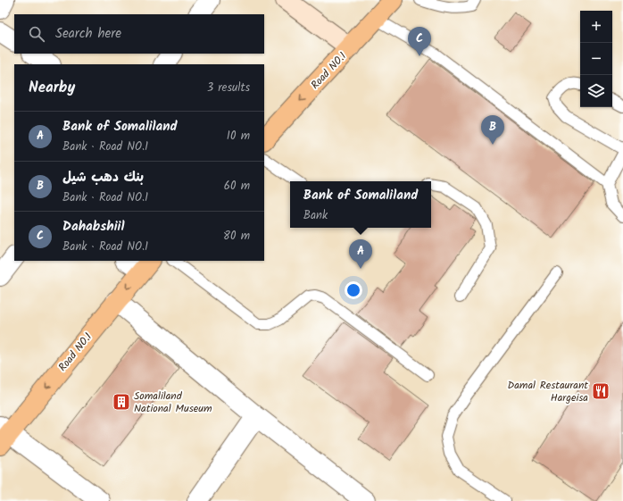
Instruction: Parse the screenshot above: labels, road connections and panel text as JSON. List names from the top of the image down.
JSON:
{
  "streets": {
    "highway": ["Road NO.1"]
  },
  "one_way": ["Road NO.1"],
  "places": {
    "restaurant": ["Damal Restaurant Hargeisa"],
    "building": ["Somaliland National Museum"]
  },
  "page": {
    "map_buttons": ["+", "−"],
    "search": "Search here",
    "pins": ["C", "B", "A"],
    "heading": ["Nearby", "3 results"],
    "list": [
      {
        "mark": "A",
        "name": "Bank of Somaliland",
        "note": "Bank · Road NO.1",
        "value": "10 m"
      },
      {
        "mark": "B",
        "name": "بنك دهب شيل",
        "note": "Bank · Road NO.1",
        "value": "60 m"
      },
      {
        "mark": "C",
        "name": "Dahabshiil",
        "note": "Bank · Road NO.1",
        "value": "80 m"
      }
    ],
    "popup": ["Bank of Somaliland", "Bank"]
  }
}
